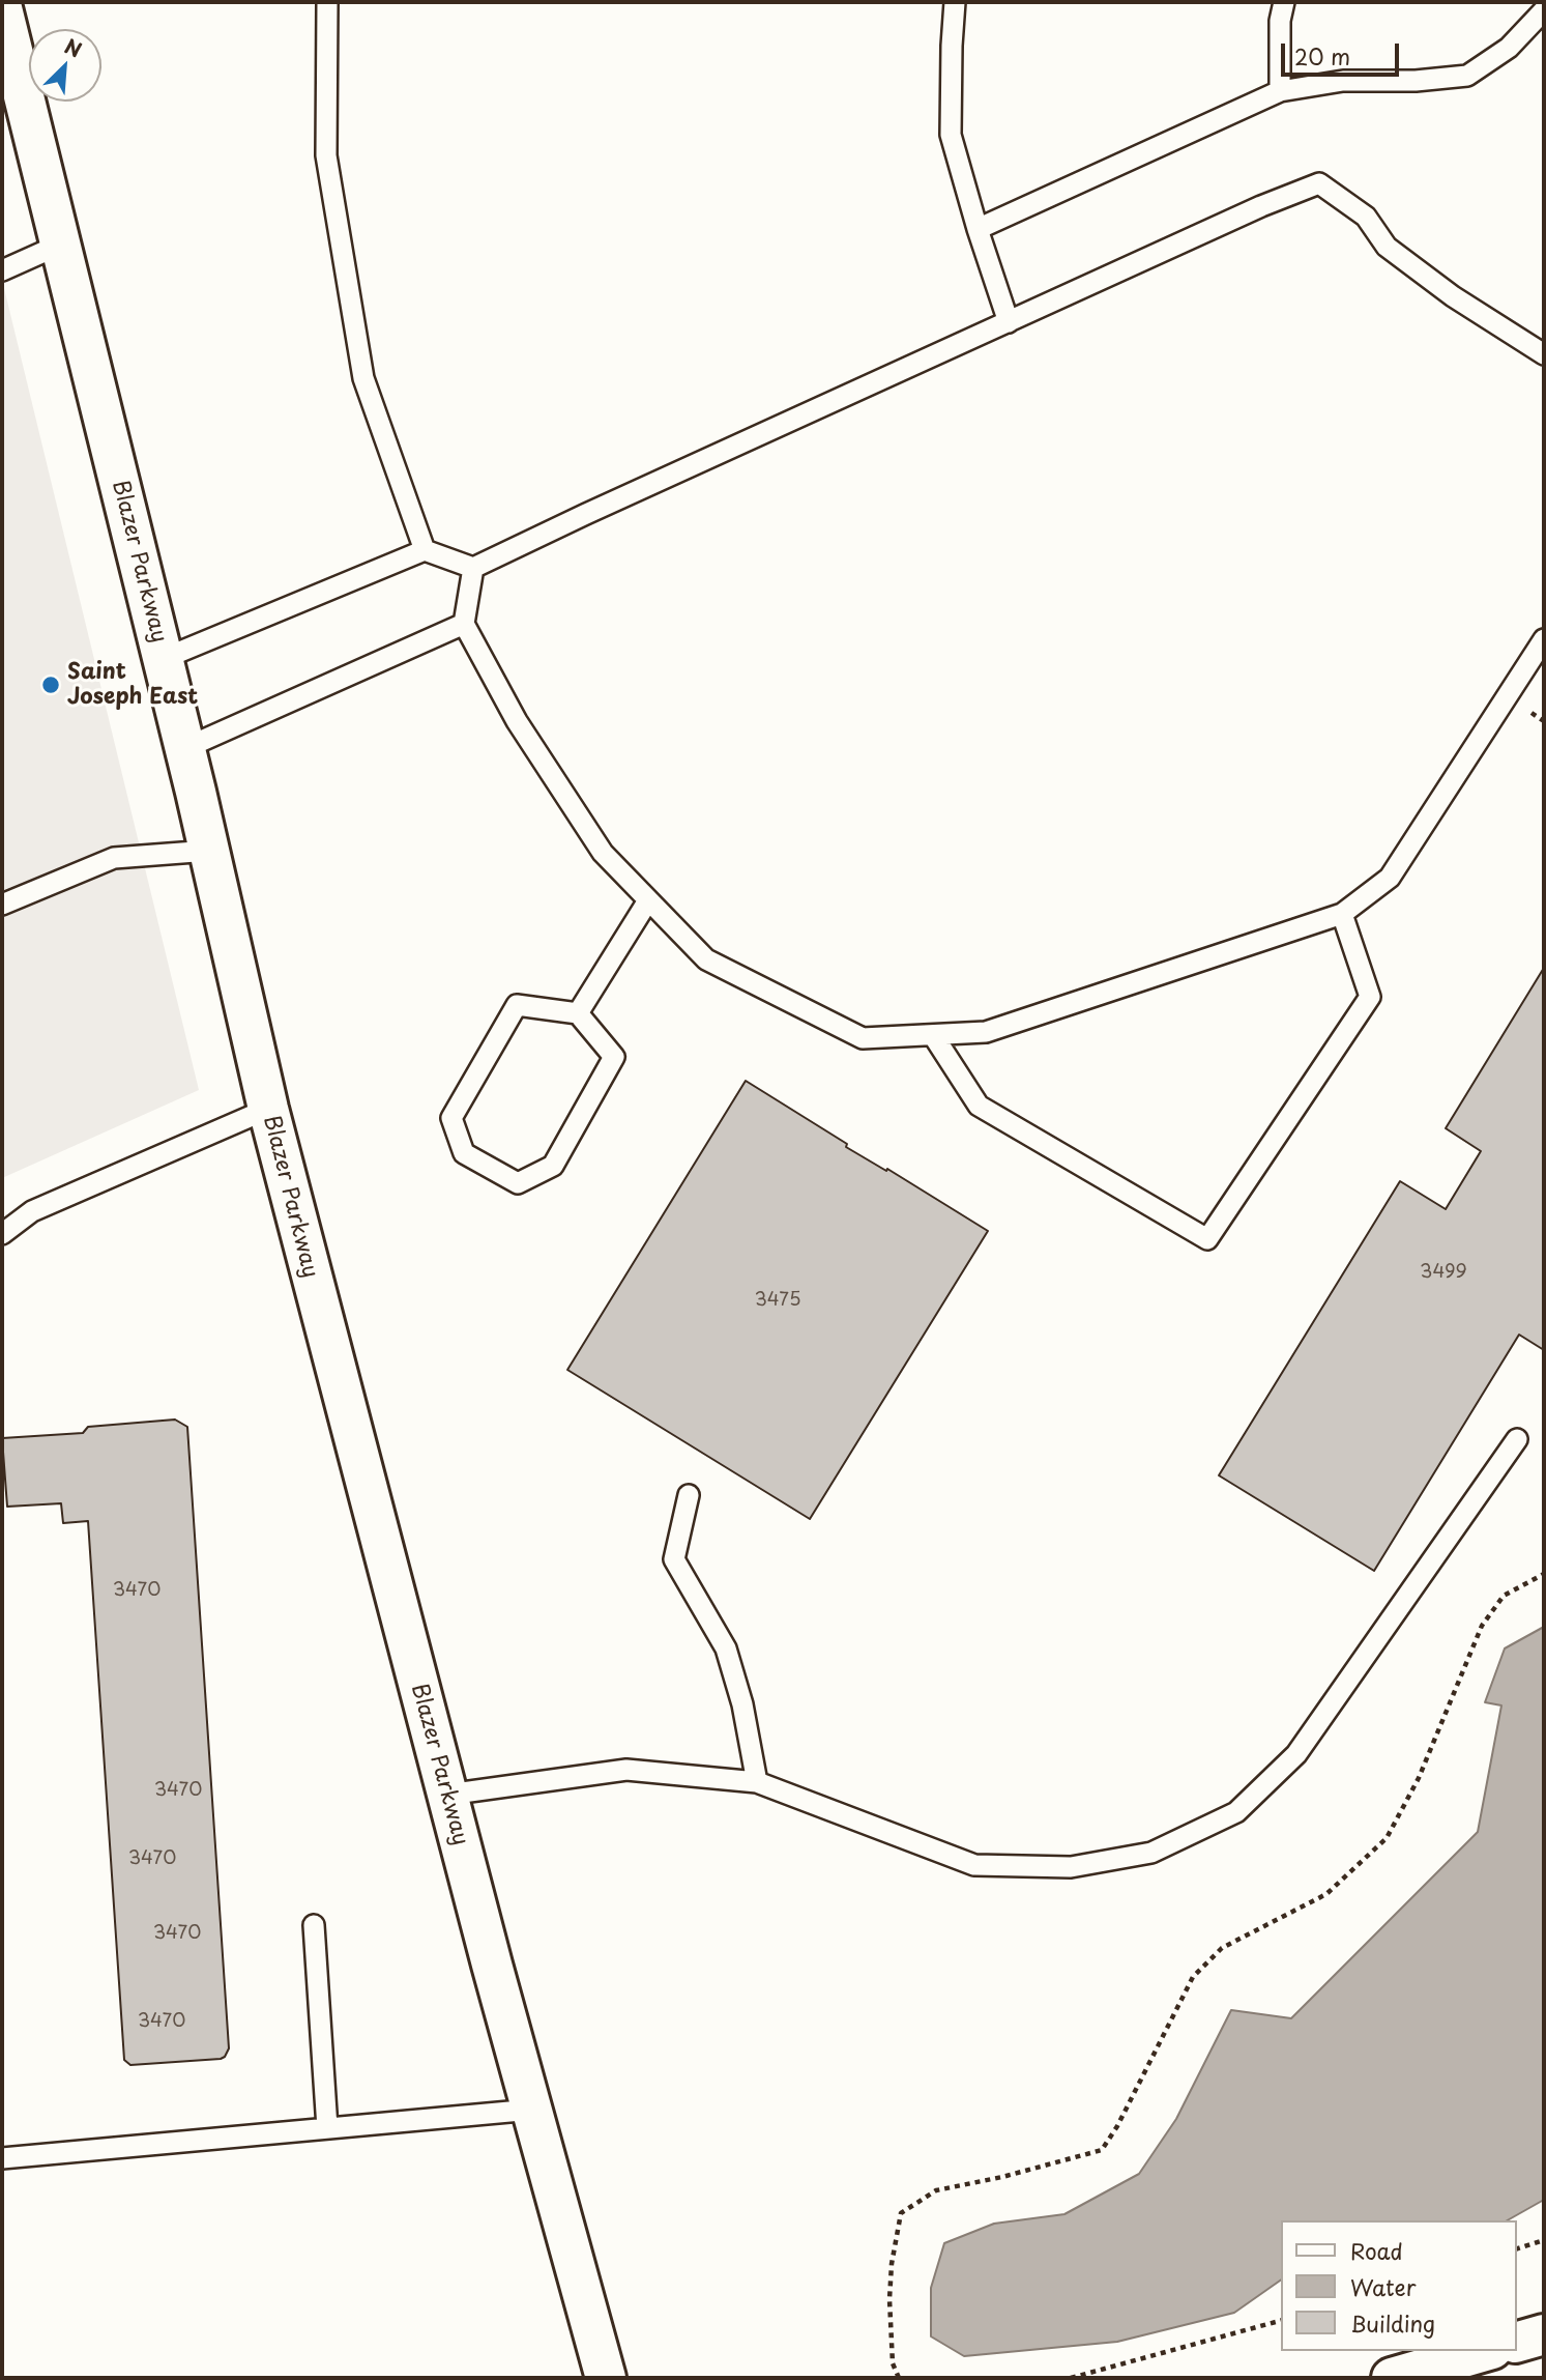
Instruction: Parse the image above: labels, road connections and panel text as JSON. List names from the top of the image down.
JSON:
{
  "streets": {
    "street": ["Blazer Parkway"]
  },
  "places": ["Saint Joseph East"],
  "house_numbers": [
    "3499",
    "3475",
    "3470",
    "3470",
    "3470",
    "3470",
    "3470"
  ],
  "legend": ["Road", "Water", "Building"],
  "scale_bar": "20 m",
  "north": "top right"
}
